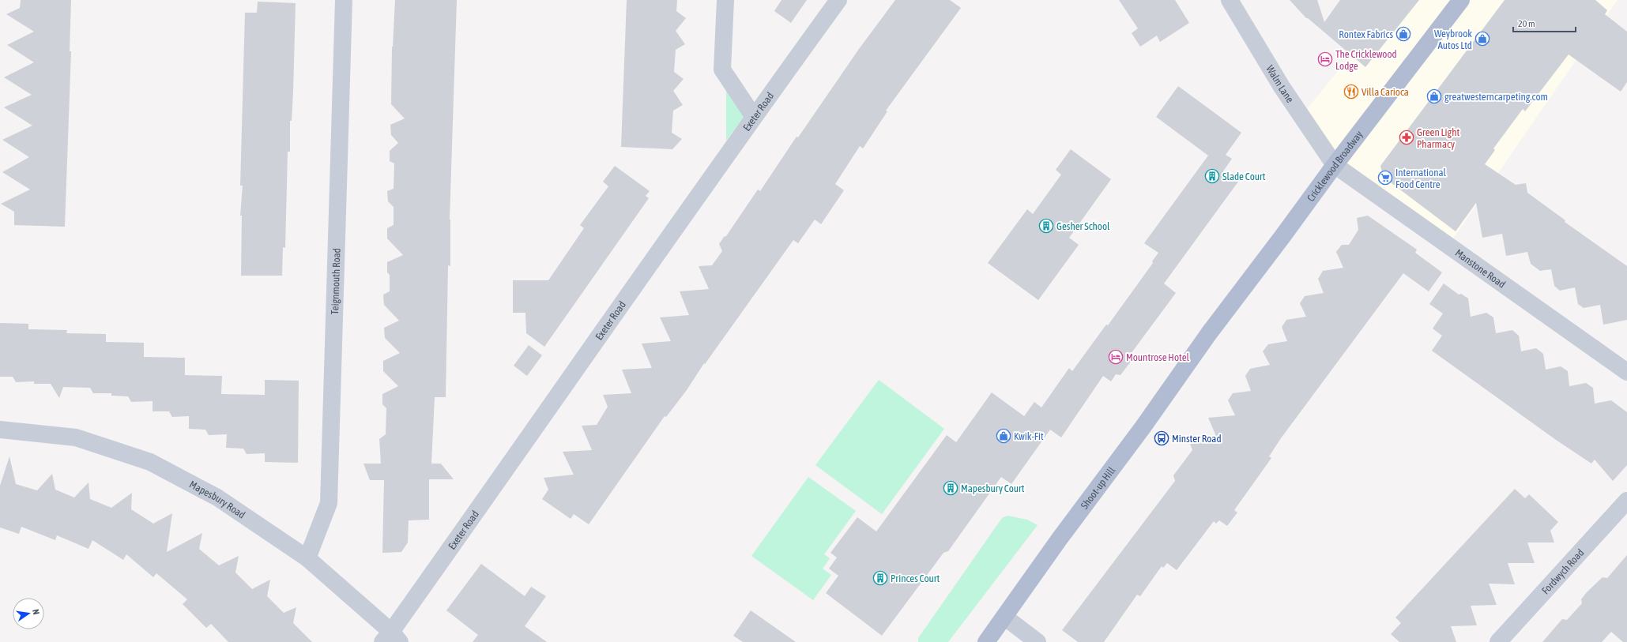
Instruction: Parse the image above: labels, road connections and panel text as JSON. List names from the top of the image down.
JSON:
{
  "streets": {
    "main road": ["Cricklewood Broadway", "Shoot-up Hill"],
    "street": [
      "Walm Lane",
      "Exeter Road",
      "Manstone Road",
      "Teignmouth Road",
      "Mapesbury Road",
      "Fordwych Road"
    ]
  },
  "crossings": [
    ["Walm Lane", "Cricklewood Broadway"],
    ["Walm Lane", "Manstone Road"],
    ["Exeter Road", "Mapesbury Road"],
    ["Cricklewood Broadway", "Manstone Road"],
    ["Cricklewood Broadway", "Shoot-up Hill"],
    ["Teignmouth Road", "Mapesbury Road"]
  ],
  "places": {
    "shop": [
      "Rontex Fabrics",
      "Weybrook Autos Ltd",
      "greatwesterncarpeting.com",
      "Kwik-Fit"
    ],
    "hotel": ["The Cricklewood Lodge", "Mountrose Hotel"],
    "restaurant": ["Villa Carioca"],
    "pharmacy": ["Green Light Pharmacy"],
    "building": [
      "Slade Court",
      "Gesher School",
      "Mapesbury Court",
      "Princes Court"
    ],
    "supermarket": ["International Food Centre"],
    "bus stop": ["Minster Road"]
  },
  "scale_bar": "20 m",
  "north": "right"
}
